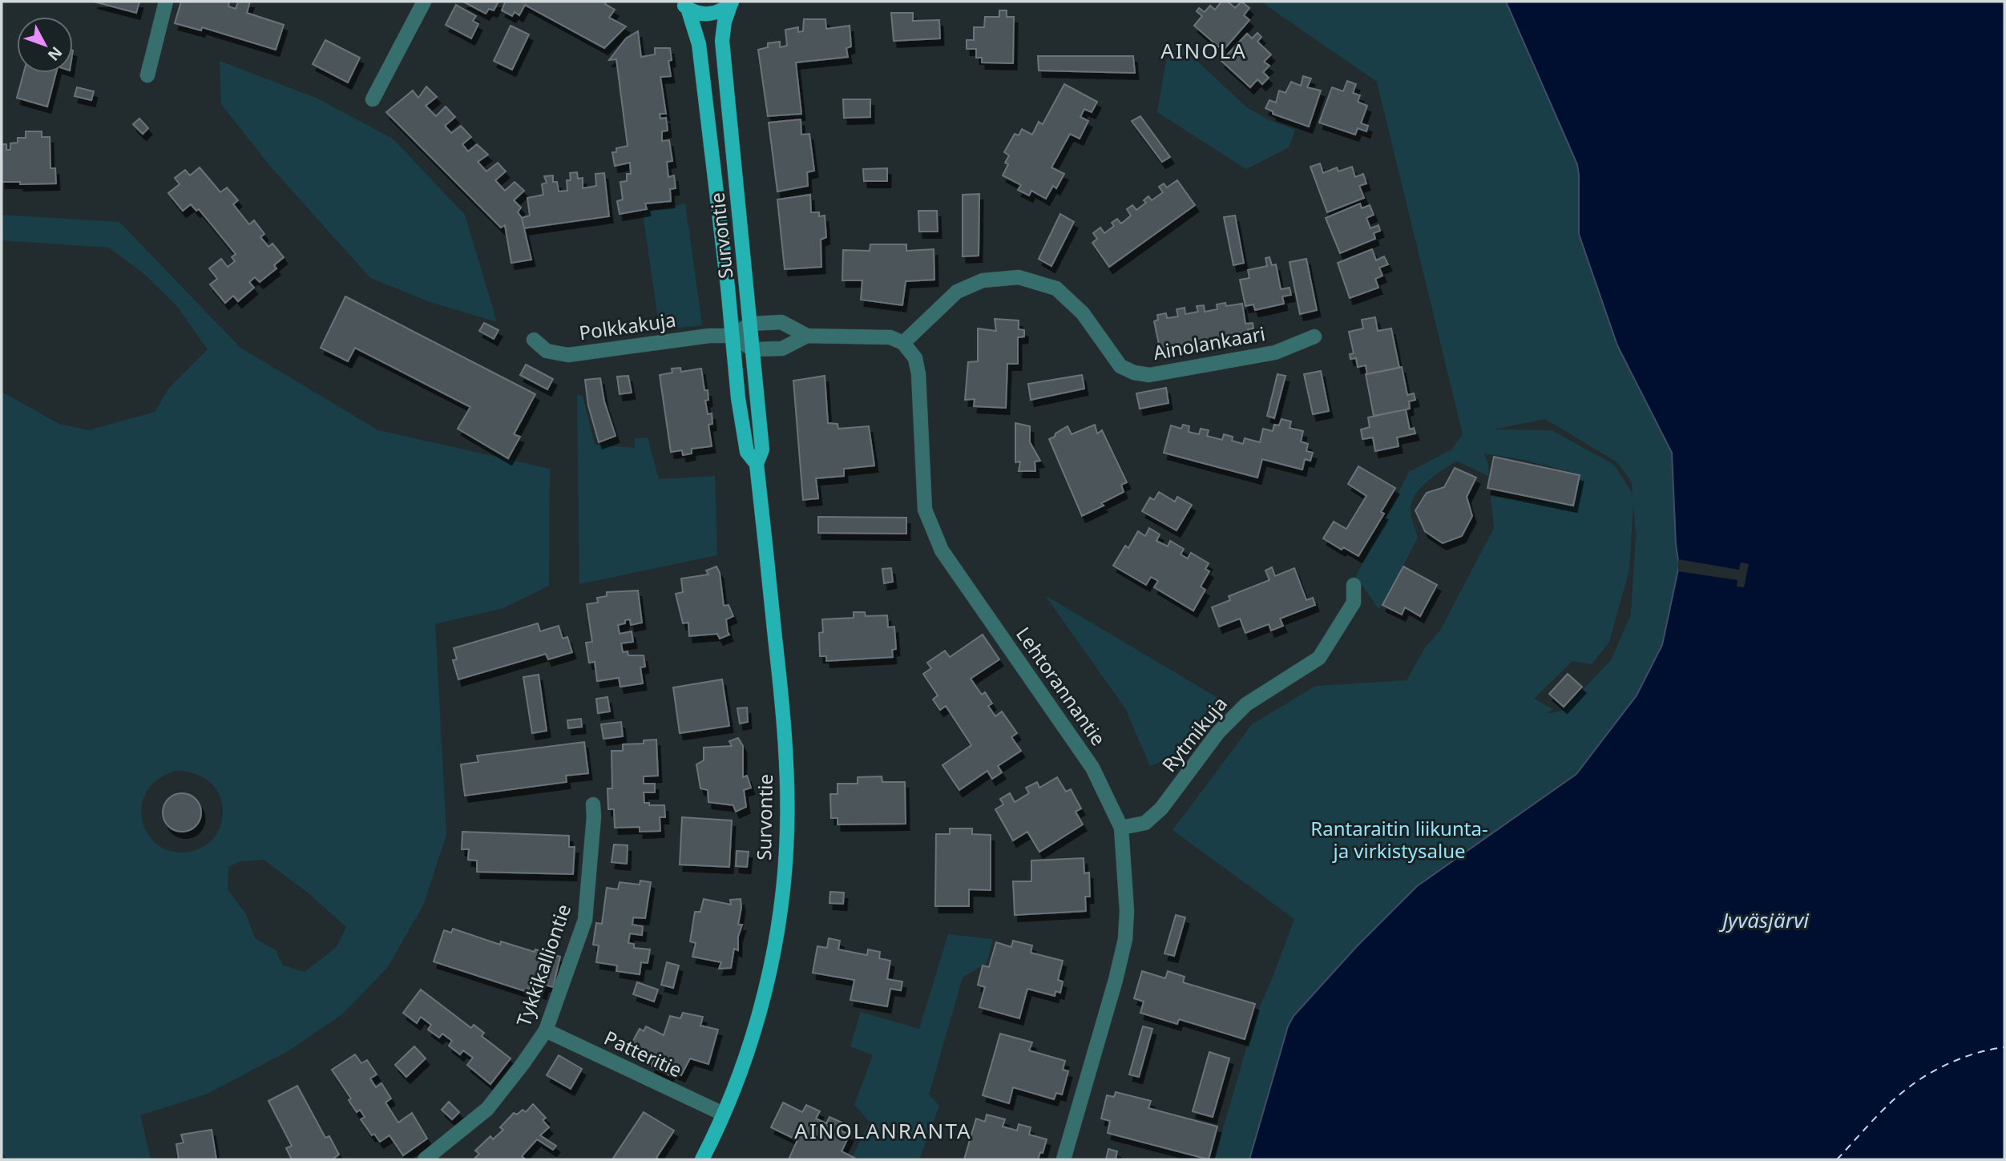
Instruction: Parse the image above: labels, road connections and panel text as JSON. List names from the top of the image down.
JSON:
{
  "streets": {
    "main road": ["Survontie"],
    "street": [
      "Polkkakuja",
      "Ainolankaari",
      "Lehtorannantie",
      "Rytmikuja",
      "Tykkikalliontie",
      "Patteritie"
    ]
  },
  "crossings": [
    ["Survontie", "Polkkakuja"],
    ["Survontie", "Patteritie"],
    ["Ainolankaari", "Lehtorannantie"],
    ["Lehtorannantie", "Rytmikuja"],
    ["Tykkikalliontie", "Patteritie"]
  ],
  "districts": ["AINOLA", "AINOLANRANTA"],
  "water": ["Jyväsjärvi"],
  "parks": ["Rantaraitin liikunta- ja virkistysalue"],
  "north": "bottom right"
}
